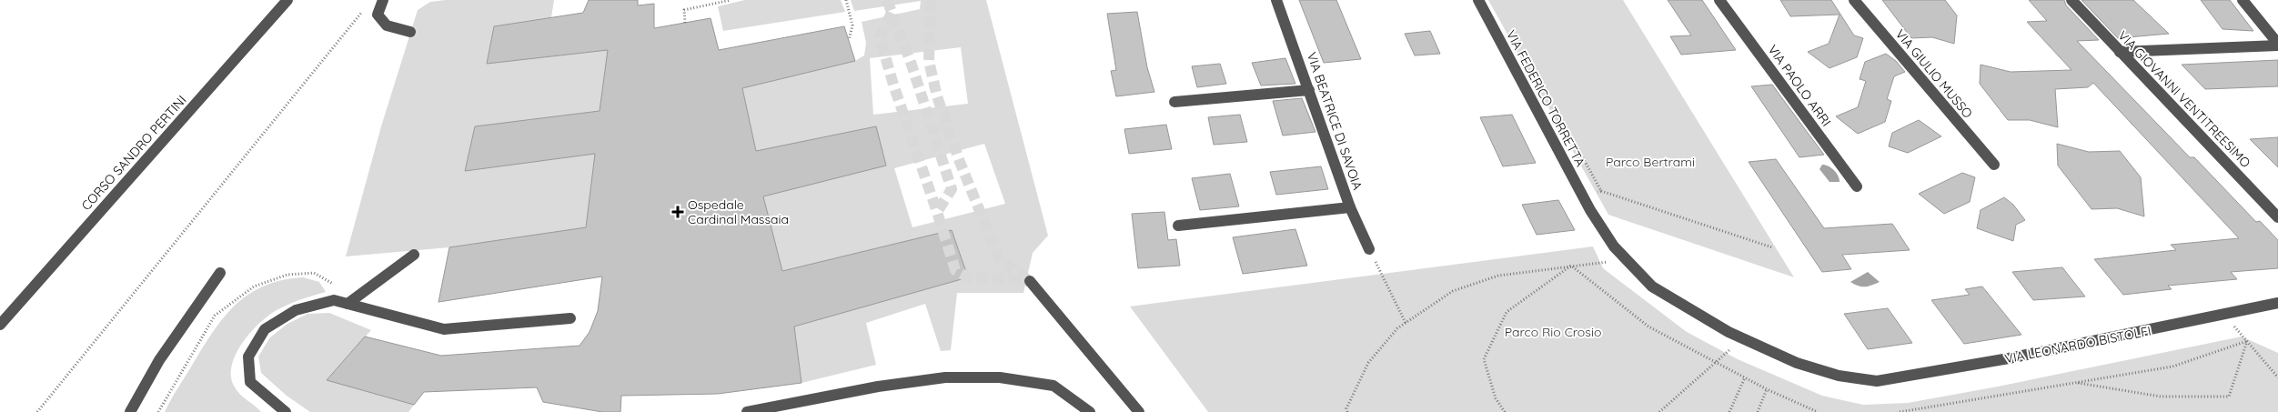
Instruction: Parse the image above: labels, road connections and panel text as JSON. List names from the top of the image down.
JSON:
{
  "streets": {
    "street": [
      "VIA GIULIO MUSSO",
      "VIA PAOLO ARRI",
      "VIA FEDERICO TORRETTA",
      "VIA GIOVANNI VENTITREESIMO",
      "VIA BEATRICE DI SAVOIA",
      "CORSO SANDRO PERTINI",
      "VIA LEONARDO BISTOLFI"
    ]
  },
  "crossings": [
    ["VIA FEDERICO TORRETTA", "VIA LEONARDO BISTOLFI"]
  ],
  "parks": ["Parco Bertrami", "Parco Rio Crosio"],
  "places": {
    "health": ["Ospedale Cardinal Massaia"]
  }
}
